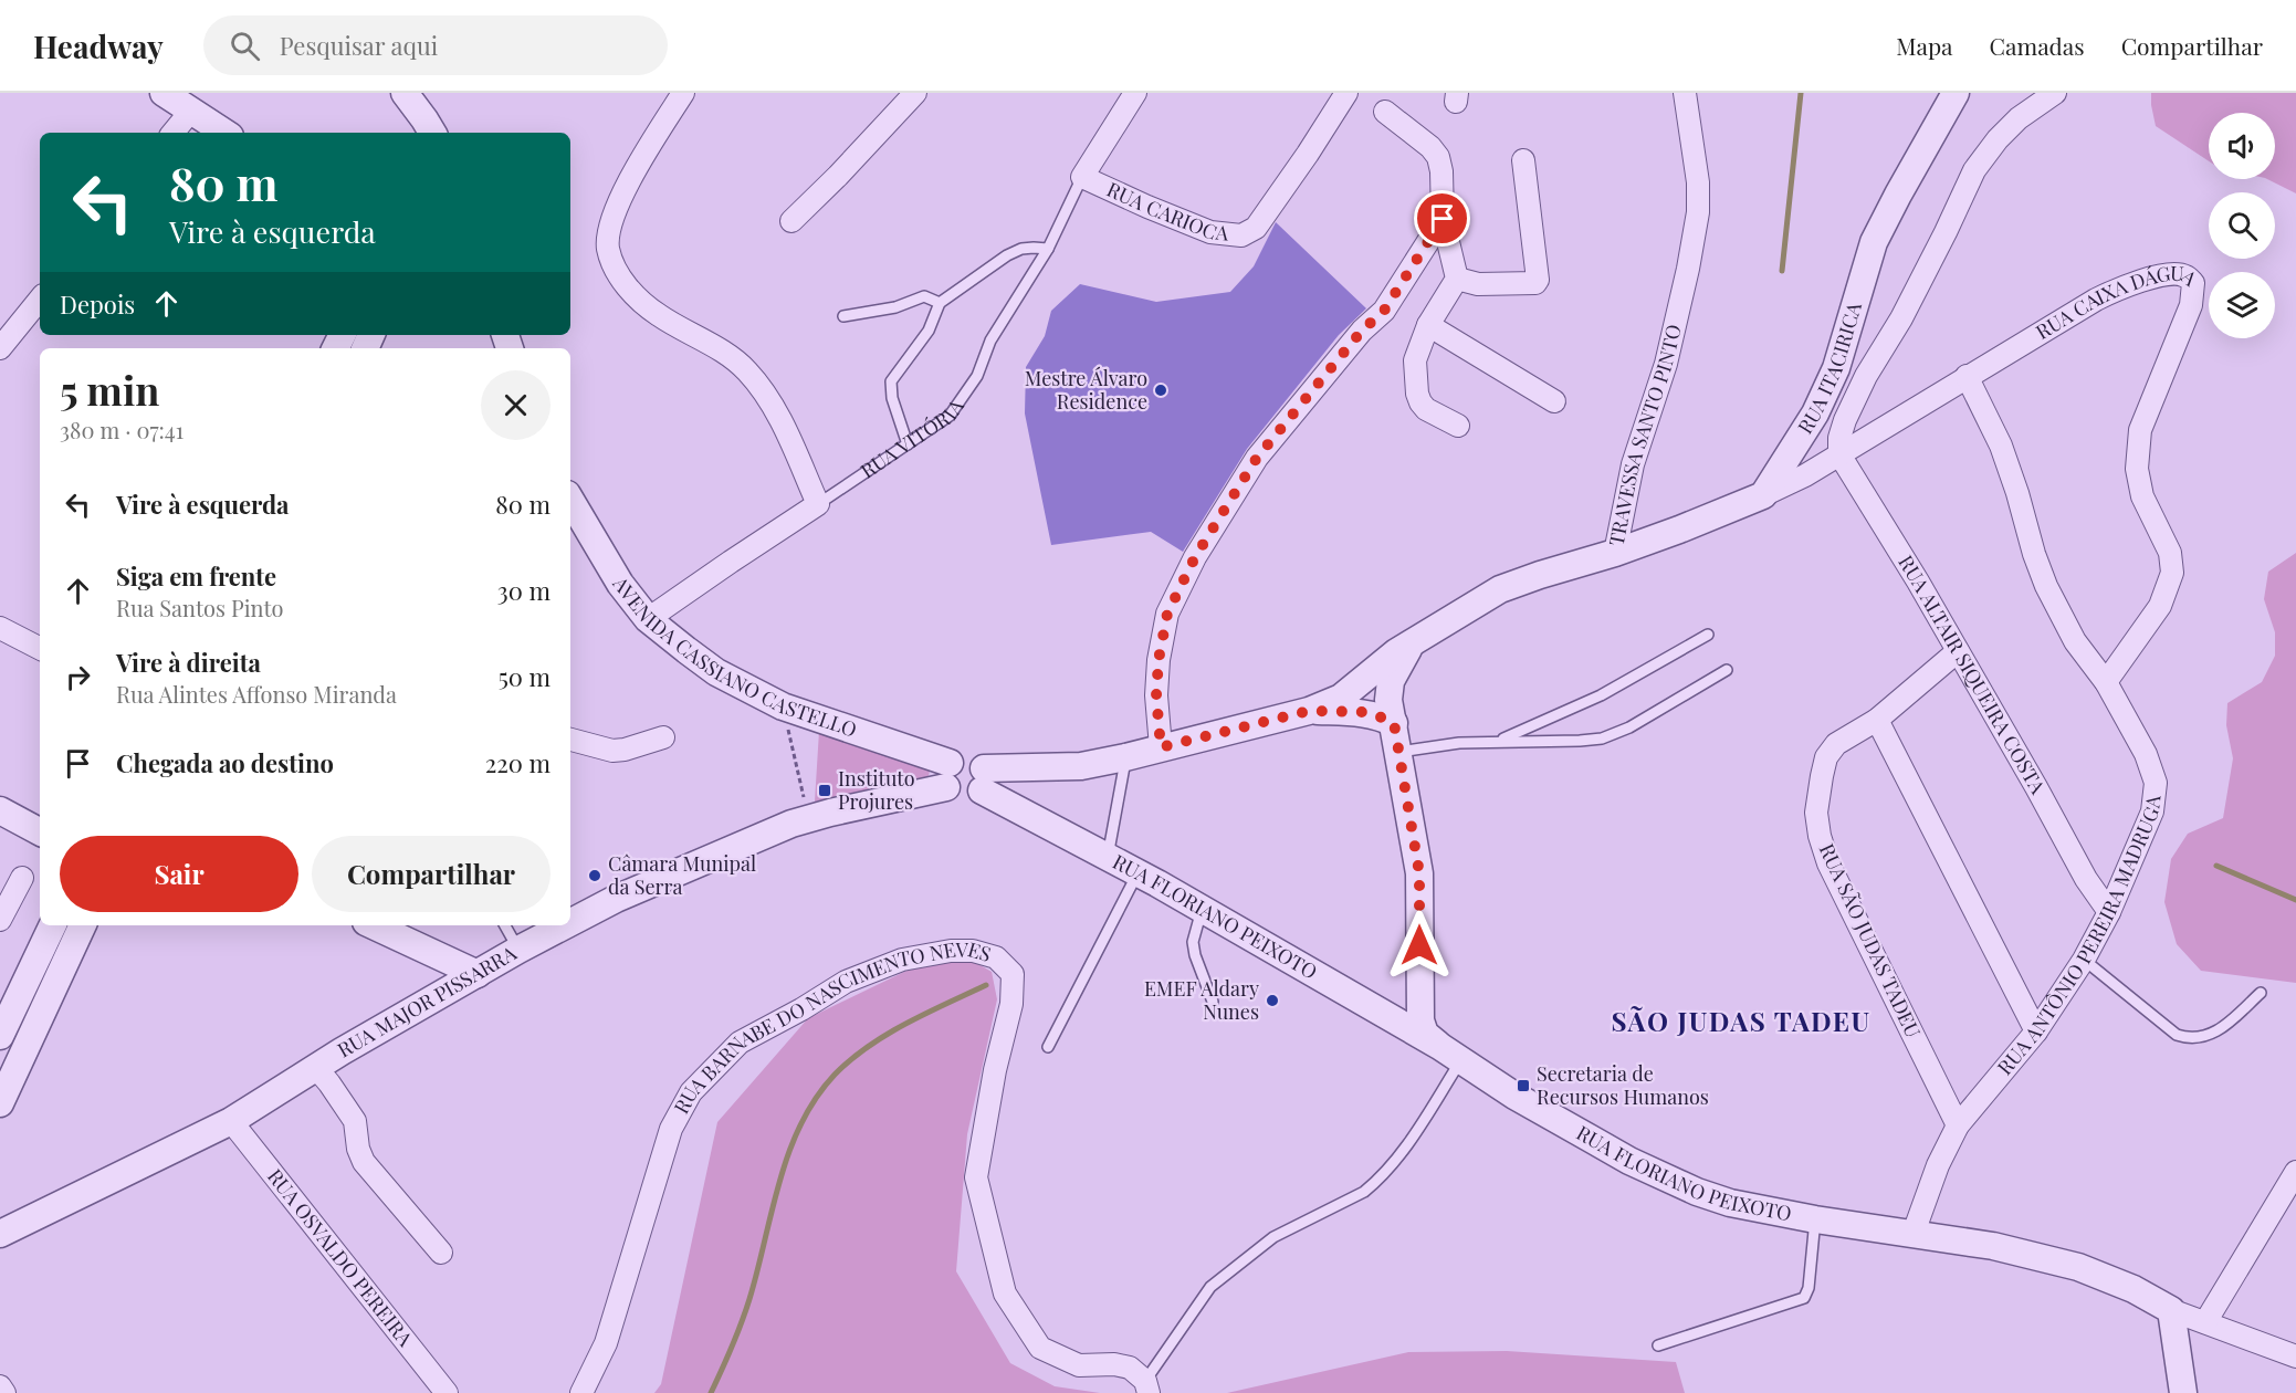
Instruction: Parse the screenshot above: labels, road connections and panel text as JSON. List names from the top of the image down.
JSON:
{
  "streets": {
    "street": [
      "RUA CARIOCA",
      "RUA CAIXA DÁGUA",
      "RUA ITACIRICA",
      "TRAVESSA SANTO PINTO",
      "RUA VITÓRIA",
      "AVENIDA CASSIANO CASTELLO",
      "RUA ALTAIR SIQUEIRA COSTA",
      "RUA FLORIANO PEIXOTO",
      "RUA ANTÔNIO PEREIRA MADRUGA",
      "RUA SÃO JUDAS TADEU",
      "RUA MAJOR PISSARRA",
      "RUA BARNABE DO NASCIMENTO NEVES",
      "RUA OSVALDO PEREIRA"
    ]
  },
  "crossings": [
    ["RUA CARIOCA", "RUA VITÓRIA"],
    ["RUA CAIXA DÁGUA", "RUA ITACIRICA"],
    ["RUA CAIXA DÁGUA", "RUA ALTAIR SIQUEIRA COSTA"],
    ["RUA CAIXA DÁGUA", "RUA ANTÔNIO PEREIRA MADRUGA"],
    ["RUA VITÓRIA", "AVENIDA CASSIANO CASTELLO"],
    ["AVENIDA CASSIANO CASTELLO", "RUA FLORIANO PEIXOTO"],
    ["AVENIDA CASSIANO CASTELLO", "RUA MAJOR PISSARRA"],
    ["RUA ALTAIR SIQUEIRA COSTA", "RUA ANTÔNIO PEREIRA MADRUGA"],
    ["RUA ALTAIR SIQUEIRA COSTA", "RUA SÃO JUDAS TADEU"],
    ["RUA FLORIANO PEIXOTO", "RUA ANTÔNIO PEREIRA MADRUGA"],
    ["RUA FLORIANO PEIXOTO", "RUA MAJOR PISSARRA"],
    ["RUA ANTÔNIO PEREIRA MADRUGA", "RUA SÃO JUDAS TADEU"],
    ["RUA MAJOR PISSARRA", "RUA OSVALDO PEREIRA"]
  ],
  "districts": ["SÃO JUDAS TADEU"],
  "places": {
    "other": ["Mestre Álvaro Residence", "Câmara Munipal da Serra", "EMEF Aldary Nunes"],
    "transit": ["Instituto Projures", "Secretaria de Recursos Humanos"]
  },
  "page": {
    "header": "Headway",
    "search": "Pesquisar aqui",
    "nav": ["Mapa", "Camadas", "Compartilhar"],
    "turn": ["80 m", "Vire à esquerda"],
    "then": "Depois",
    "heading": ["5 min", "380 m · 07:41"],
    "list": [
      {
        "name": "Vire à esquerda",
        "value": "80 m"
      },
      {
        "name": "Siga em frente",
        "note": "Rua Santos Pinto",
        "value": "30 m"
      },
      {
        "name": "Vire à direita",
        "note": "Rua Alintes Affonso Miranda",
        "value": "50 m"
      },
      {
        "name": "Chegada ao destino",
        "value": "220 m"
      }
    ],
    "buttons": ["Sair", "Compartilhar"]
  }
}
